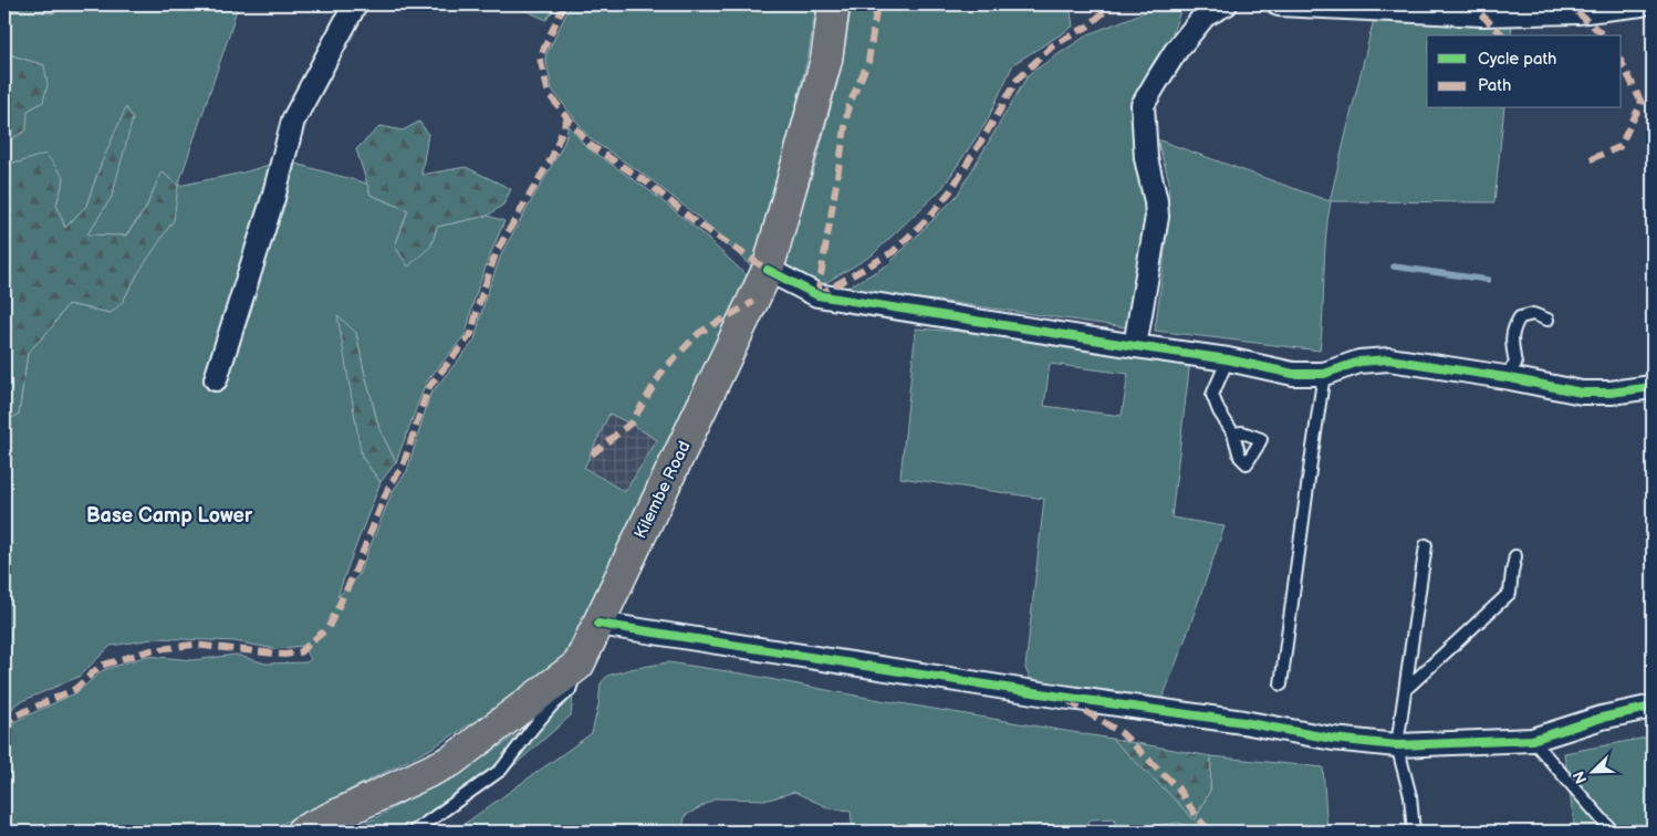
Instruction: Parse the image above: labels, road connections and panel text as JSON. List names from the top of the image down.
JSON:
{
  "streets": {
    "main road": ["Kilembe Road"]
  },
  "districts": ["Base Camp Lower"],
  "legend": ["Cycle path", "Path"],
  "north": "bottom left"
}
